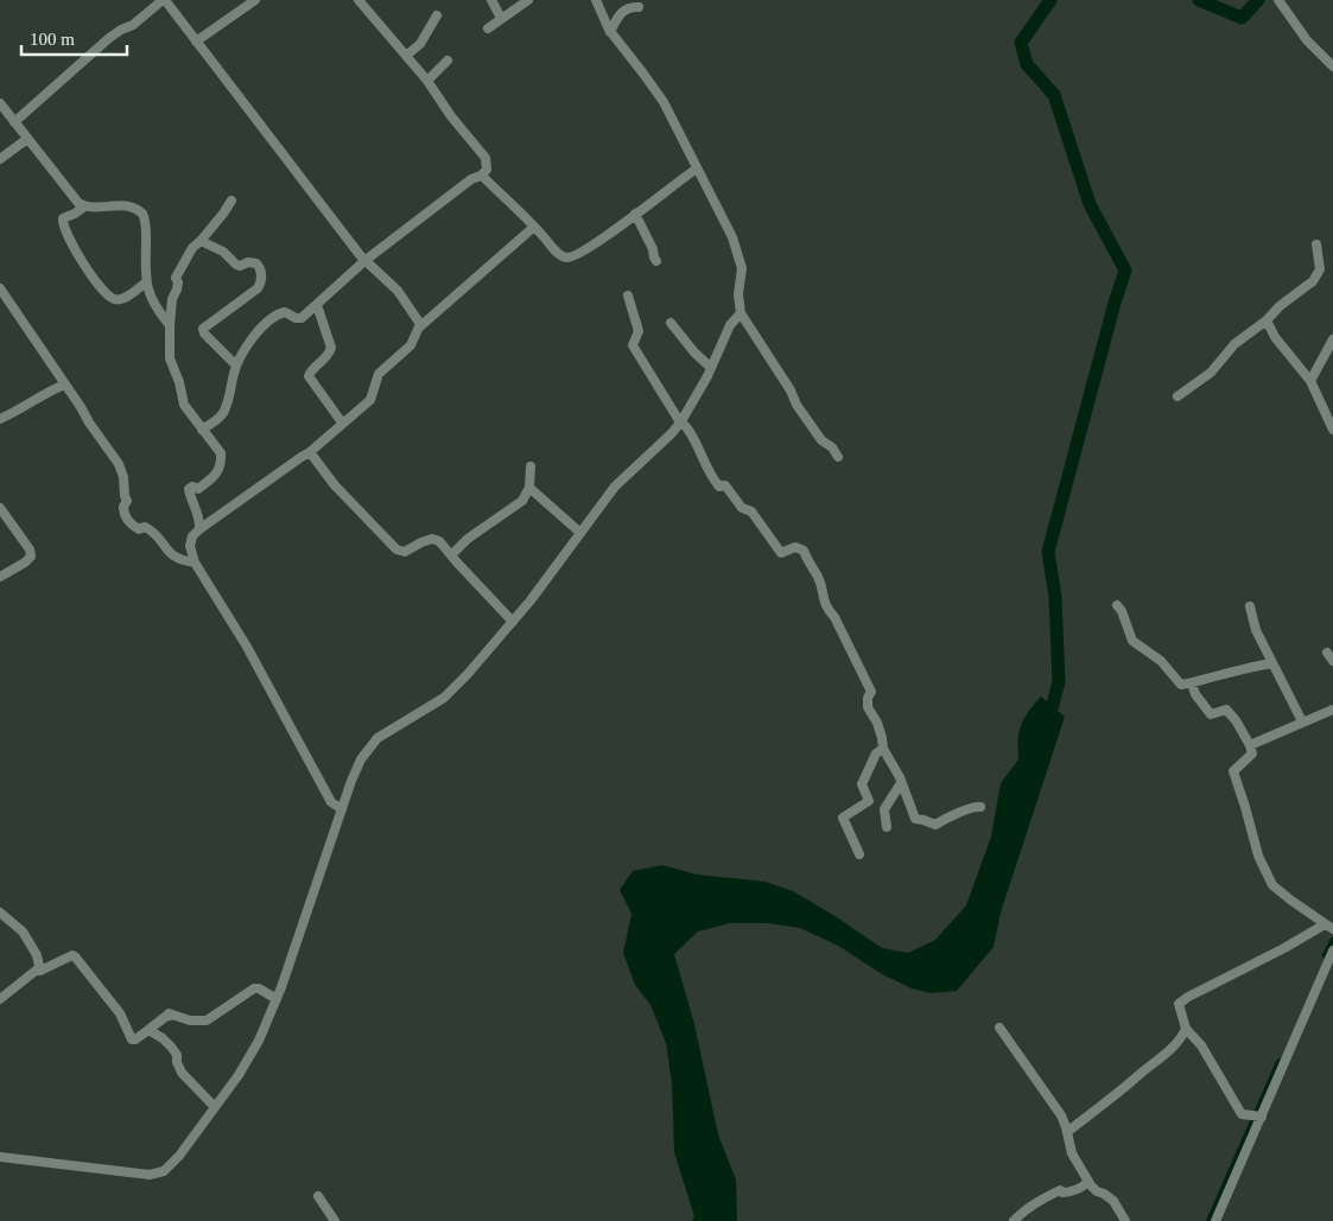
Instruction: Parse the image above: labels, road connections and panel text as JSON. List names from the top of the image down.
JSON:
{
  "scale_bar": "100 m"
}
